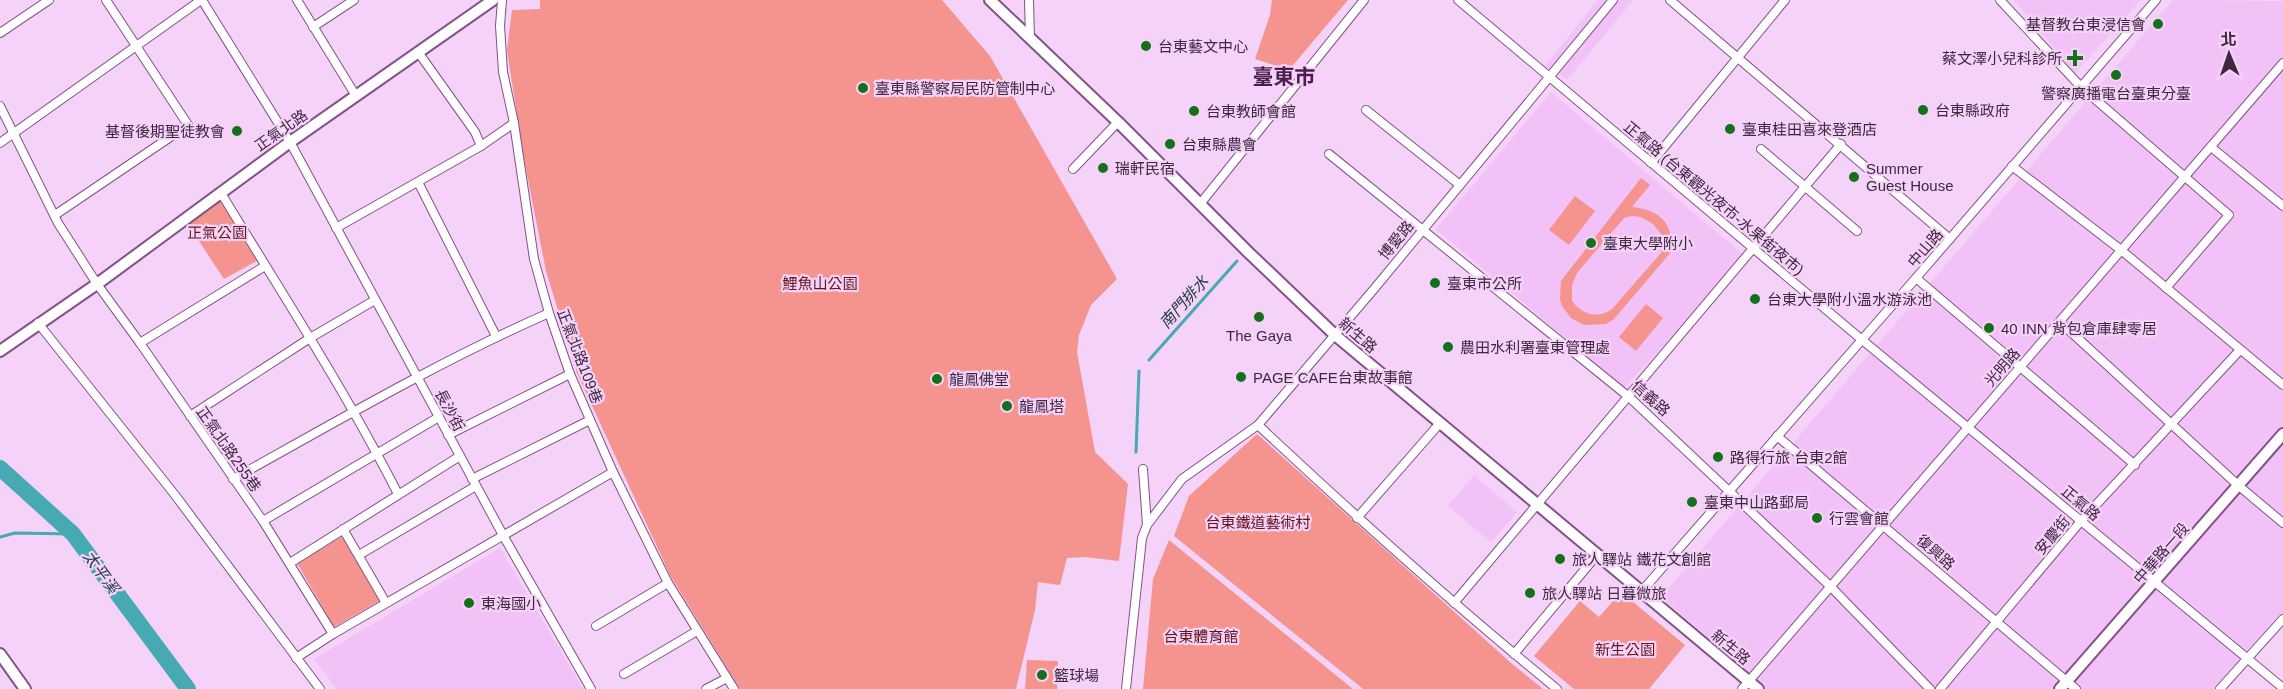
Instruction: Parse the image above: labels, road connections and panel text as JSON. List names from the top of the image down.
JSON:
{
  "streets": {
    "street": [
      "正氣北路",
      "正氣路 (台東觀光夜市-水果街夜市)",
      "博愛路",
      "中山路",
      "新生路",
      "正氣北路109巷",
      "光明路",
      "信義路",
      "長沙街",
      "正氣北路255巷",
      "正氣路",
      "安慶街",
      "復興路",
      "中華路一段"
    ]
  },
  "crossings": [
    ["正氣北路", "長沙街"],
    ["正氣北路", "正氣北路255巷"],
    ["正氣路 (台東觀光夜市-水果街夜市)", "博愛路"],
    ["正氣路 (台東觀光夜市-水果街夜市)", "中山路"],
    ["正氣路 (台東觀光夜市-水果街夜市)", "正氣路"],
    ["博愛路", "新生路"],
    ["博愛路", "信義路"],
    ["中山路", "新生路"],
    ["中山路", "信義路"],
    ["中山路", "正氣路"],
    ["中山路", "復興路"],
    ["新生路", "光明路"],
    ["光明路", "信義路"],
    ["光明路", "正氣路"],
    ["光明路", "復興路"],
    ["正氣路", "安慶街"],
    ["正氣路", "中華路一段"],
    ["安慶街", "復興路"],
    ["復興路", "中華路一段"]
  ],
  "districts": ["臺東市"],
  "water": ["南門排水", "太平溪"],
  "parks": [
    "正氣公園",
    "鯉魚山公園",
    "台東鐵道藝術村",
    "台東體育館",
    "新生公園"
  ],
  "places": {
    "other": [
      "基督教台東浸信會",
      "台東藝文中心",
      "警察廣播電台臺東分臺",
      "臺東縣警察局民防管制中心",
      "台東縣政府",
      "台東教師會館",
      "臺東桂田喜來登酒店",
      "基督後期聖徒教會",
      "台東縣農會",
      "瑞軒民宿",
      "Summer Guest House",
      "臺東大學附小",
      "臺東市公所",
      "台東大學附小溫水游泳池",
      "The Gaya",
      "40 INN 背包倉庫肆零居",
      "農田水利署臺東管理處",
      "PAGE CAFE台東故事館",
      "龍鳳佛堂",
      "龍鳳塔",
      "路得行旅 台東2館",
      "臺東中山路郵局",
      "行雲會館",
      "旅人驛站 鐵花文創館",
      "旅人驛站 日暮微旅",
      "東海國小",
      "籃球場"
    ],
    "health": ["蔡文澤小兒科診所"]
  },
  "north": "top"
}
